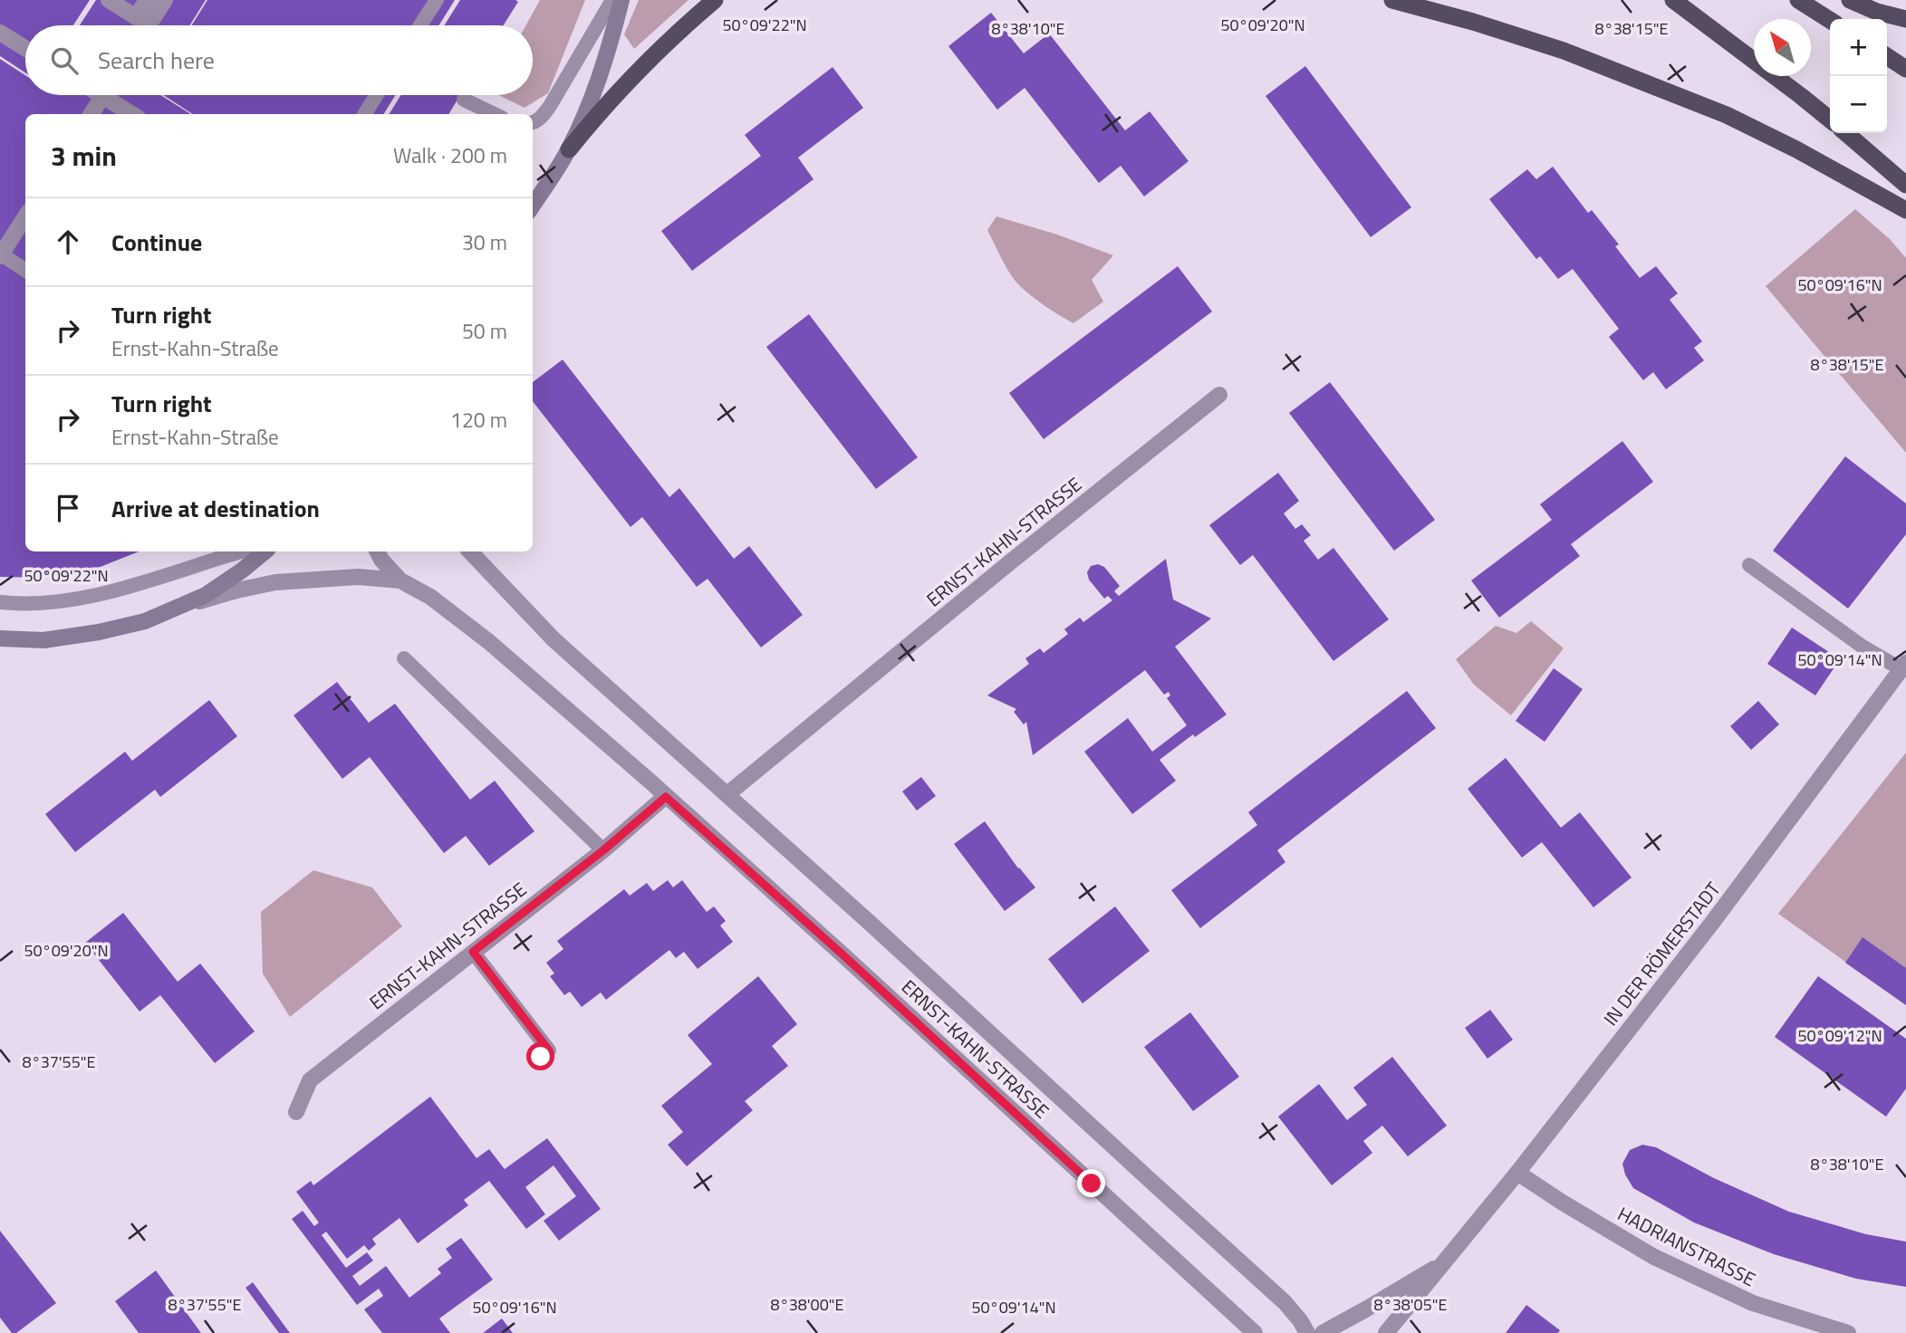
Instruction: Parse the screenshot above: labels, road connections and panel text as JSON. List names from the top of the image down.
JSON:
{
  "streets": {
    "street": ["ERNST-KAHN-STRASSE", "IN DER RÖMERSTADT", "HADRIANSTRASSE"]
  },
  "crossings": [
    ["IN DER RÖMERSTADT", "HADRIANSTRASSE"]
  ],
  "north": "top left",
  "page": {
    "map_buttons": ["+", "−"],
    "search": "Search here",
    "heading": ["3 min", "Walk · 200 m"],
    "list": [
      ["Continue", "30 m"],
      ["Turn right", "Ernst-Kahn-Straße", "50 m"],
      ["Turn right", "Ernst-Kahn-Straße", "120 m"],
      "Arrive at destination"
    ]
  },
  "coordinates": [
    "50°09'22\"N",
    "50°09'20\"N",
    "8°38'10\"E",
    "8°38'15\"E",
    "50°09'16\"N",
    "50°09'14\"N",
    "50°09'12\"N",
    "8°37'55\"E",
    "8°38'00\"E",
    "8°38'05\"E"
  ]
}
